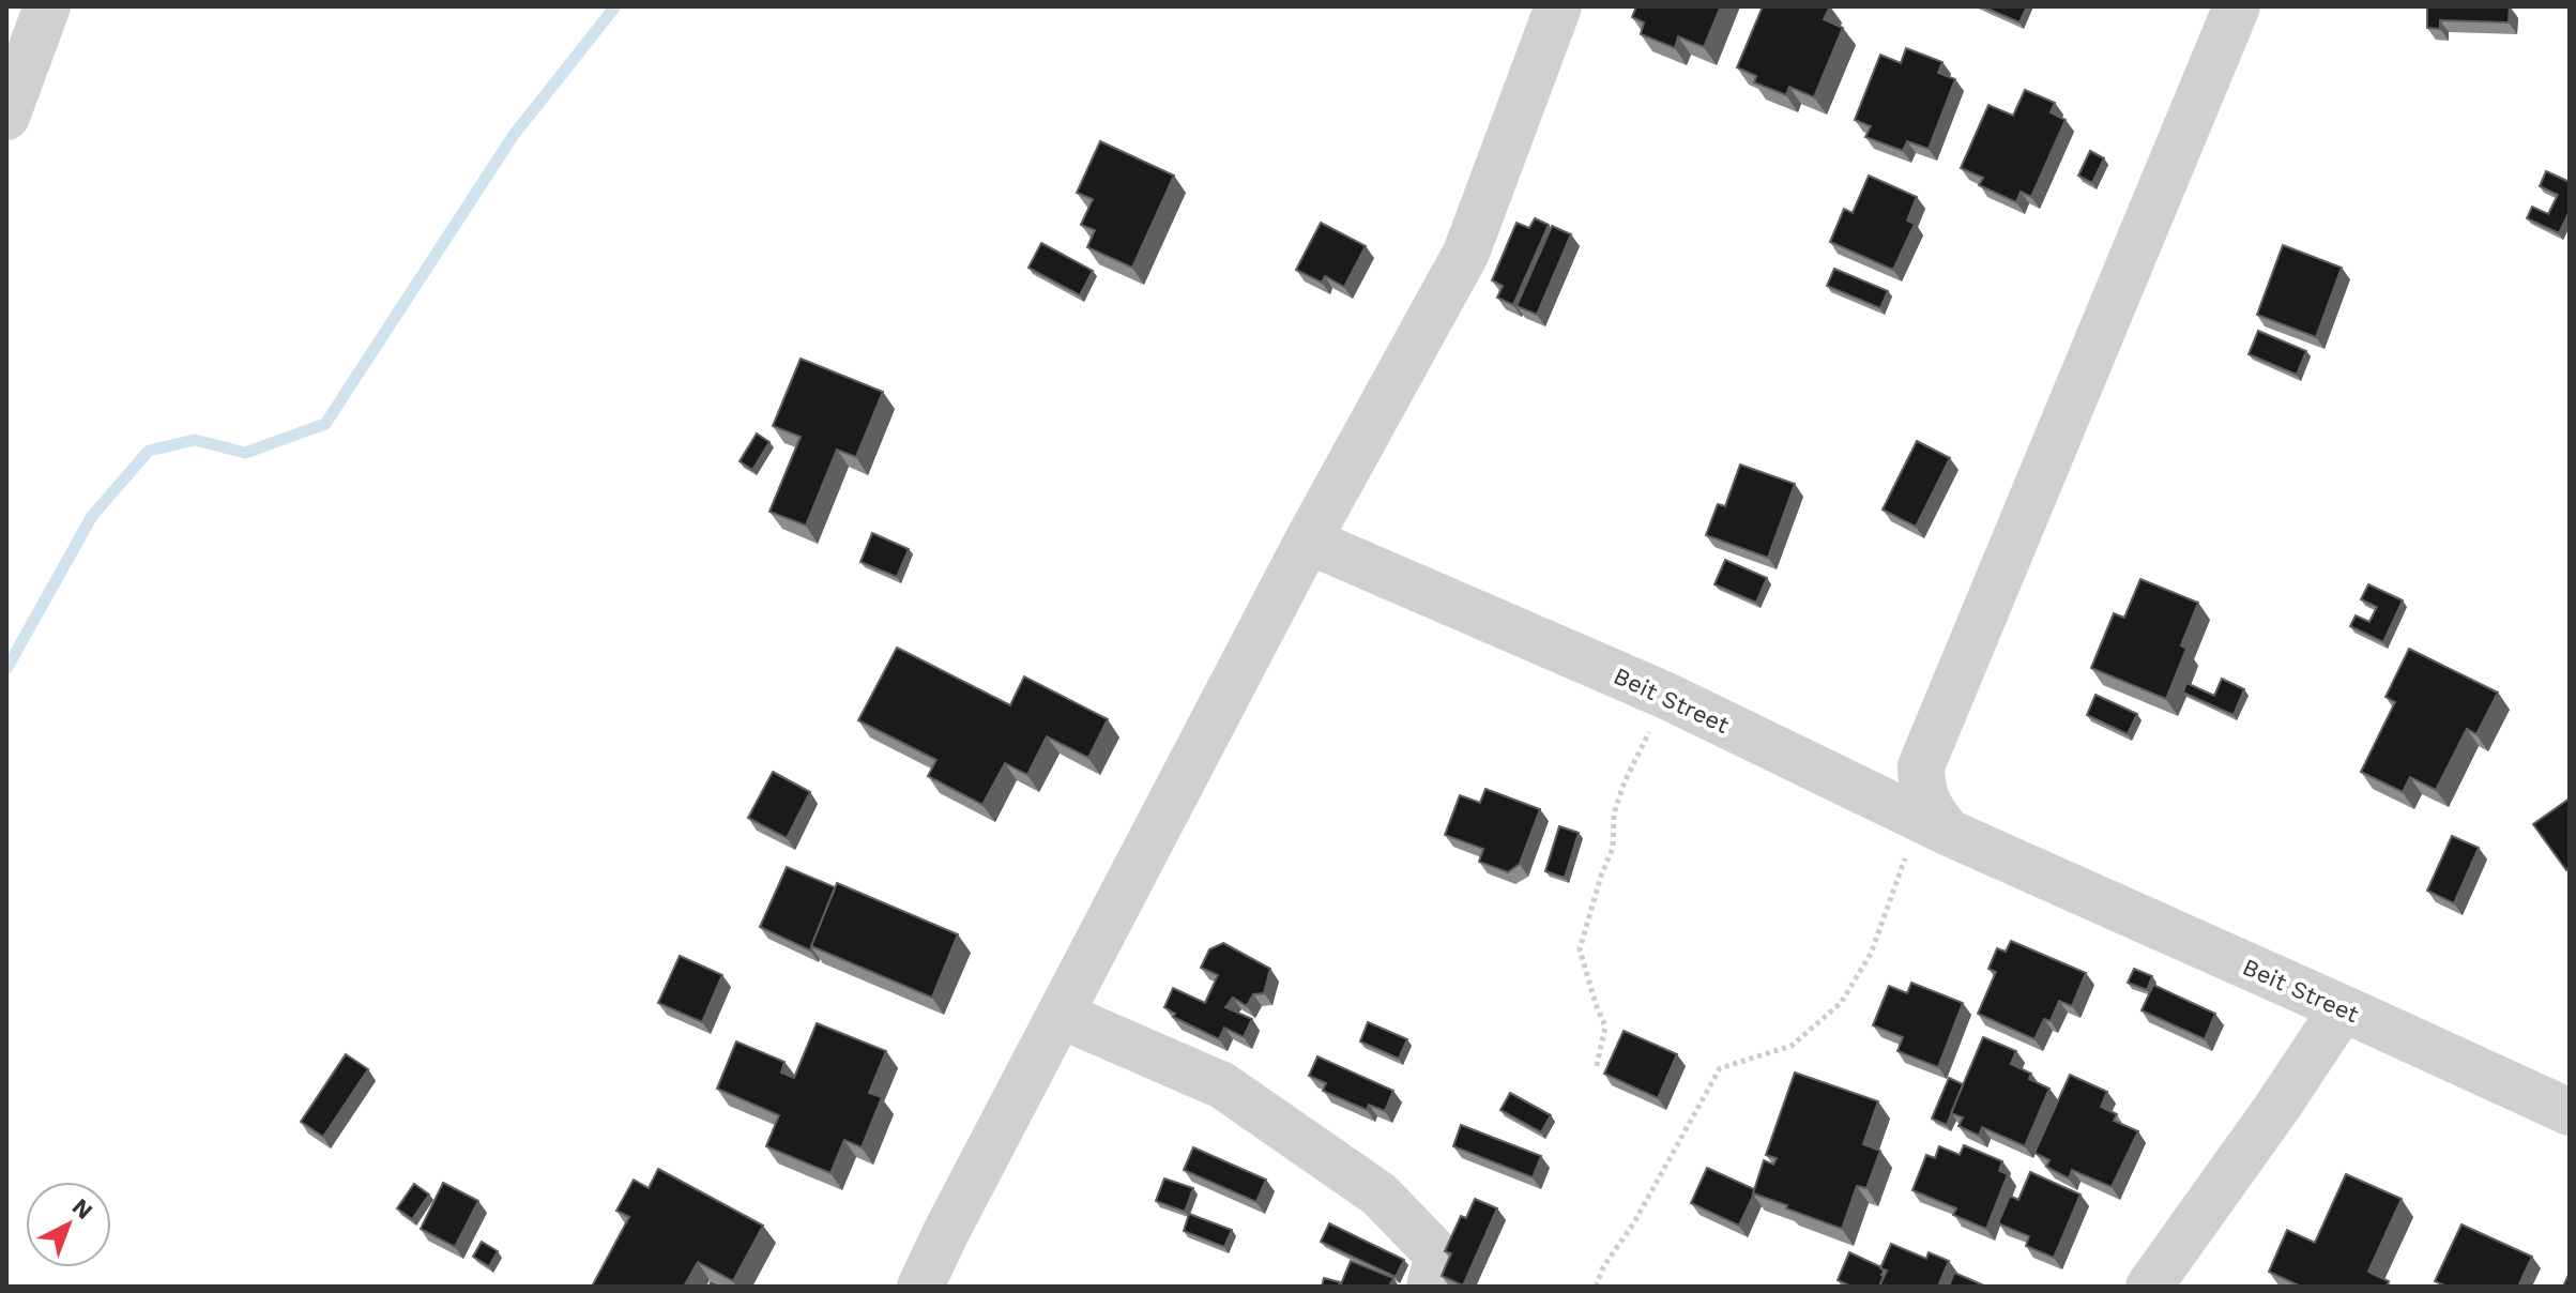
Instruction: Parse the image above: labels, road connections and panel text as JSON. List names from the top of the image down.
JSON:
{
  "streets": {
    "street": ["Beit Street"]
  },
  "north": "top right"
}
